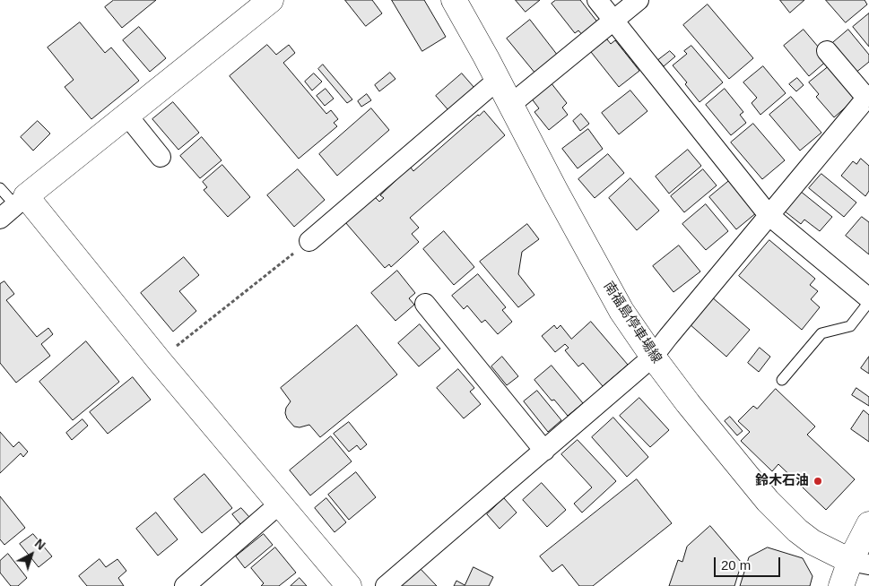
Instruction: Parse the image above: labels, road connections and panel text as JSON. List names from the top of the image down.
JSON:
{
  "streets": {
    "street": ["南福島停車場線"]
  },
  "places": ["鈴木石油"],
  "scale_bar": "20 m",
  "north": "top right"
}
